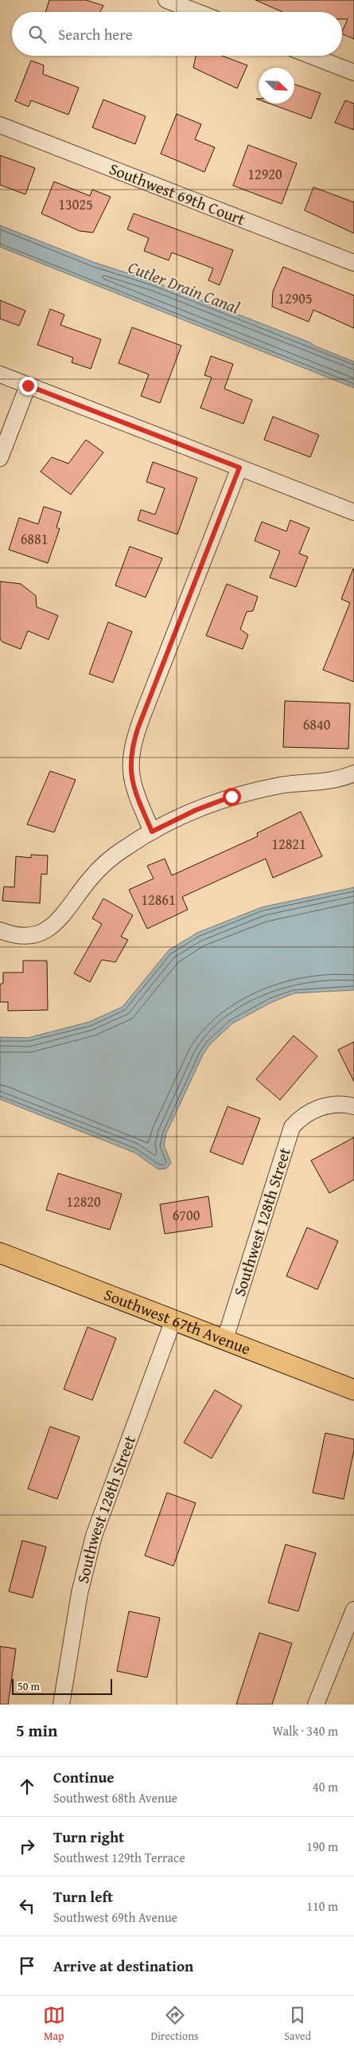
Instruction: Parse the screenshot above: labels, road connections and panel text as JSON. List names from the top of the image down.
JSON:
{
  "streets": {
    "main road": ["Southwest 67th Avenue"],
    "street": ["Southwest 69th Court", "Southwest 128th Street"]
  },
  "crossings": [
    ["Southwest 128th Street", "Southwest 67th Avenue"]
  ],
  "water": ["Cutler Drain Canal"],
  "house_numbers": [
    "12920",
    "13025",
    "12905",
    "6881",
    "6840",
    "12821",
    "12861",
    "12820",
    "6700"
  ],
  "scale_bar": "50 m",
  "north": "bottom right",
  "page": {
    "search": "Search here",
    "scale": "50 m",
    "heading": ["5 min", "Walk · 340 m"],
    "list": [
      ["Continue", "Southwest 68th Avenue", "40 m"],
      ["Turn right", "Southwest 129th Terrace", "190 m"],
      ["Turn left", "Southwest 69th Avenue", "110 m"],
      "Arrive at destination"
    ],
    "nav": ["Map", "Directions", "Saved"]
  }
}
